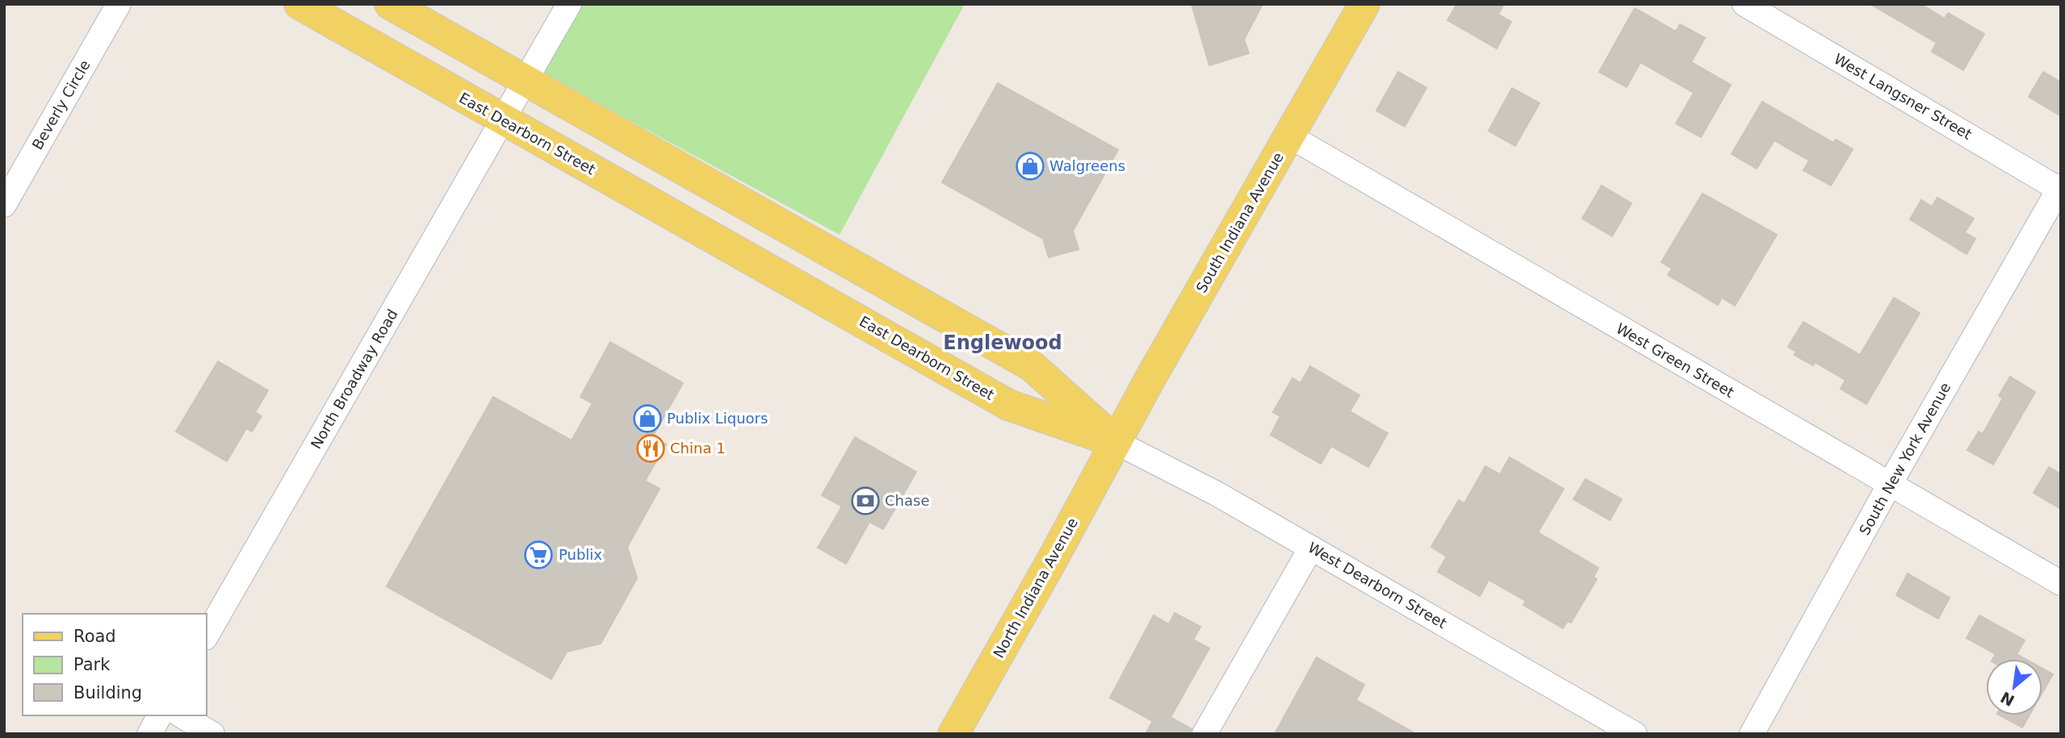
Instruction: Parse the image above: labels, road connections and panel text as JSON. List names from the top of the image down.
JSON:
{
  "streets": {
    "main road": ["East Dearborn Street", "South Indiana Avenue", "North Indiana Avenue"],
    "street": [
      "West Langsner Street",
      "Beverly Circle",
      "West Green Street",
      "North Broadway Road",
      "South New York Avenue",
      "West Dearborn Street"
    ]
  },
  "crossings": [
    ["West Langsner Street", "South New York Avenue"],
    ["East Dearborn Street", "South Indiana Avenue"],
    ["East Dearborn Street", "North Broadway Road"],
    ["East Dearborn Street", "West Dearborn Street"],
    ["East Dearborn Street", "North Indiana Avenue"],
    ["South Indiana Avenue", "West Green Street"],
    ["South Indiana Avenue", "West Dearborn Street"],
    ["South Indiana Avenue", "North Indiana Avenue"],
    ["West Green Street", "South New York Avenue"],
    ["West Dearborn Street", "North Indiana Avenue"]
  ],
  "districts": ["Englewood"],
  "places": {
    "shop": ["Walgreens", "Publix Liquors"],
    "restaurant": ["China 1"],
    "bank": ["Chase"],
    "supermarket": ["Publix"]
  },
  "legend": ["Road", "Park", "Building"],
  "north": "bottom left"
}
